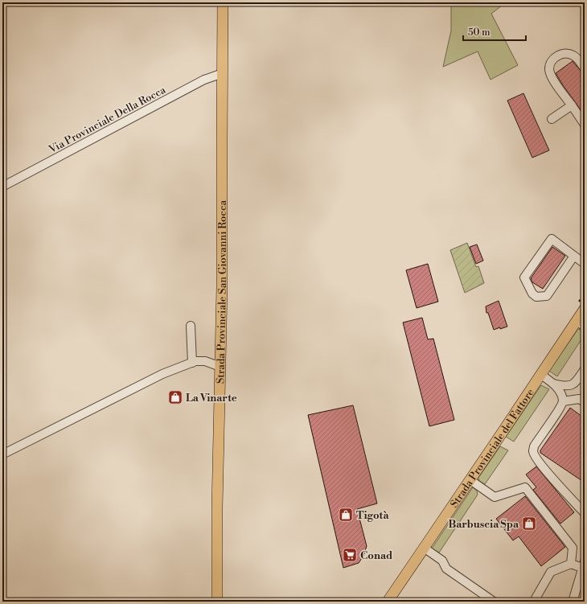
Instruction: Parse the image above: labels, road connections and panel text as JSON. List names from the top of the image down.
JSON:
{
  "streets": {
    "main road": ["Strada Provinciale San Giovanni Rocca", "Strada Provinciale del Fattore"],
    "street": ["Via Provinciale Della Rocca"]
  },
  "crossings": [
    ["Via Provinciale Della Rocca", "Strada Provinciale San Giovanni Rocca"]
  ],
  "places": {
    "shop": ["La Vinarte", "Tigotà", "Barbuscia Spa"],
    "supermarket": ["Conad"]
  },
  "scale_bar": "50 m"
}
